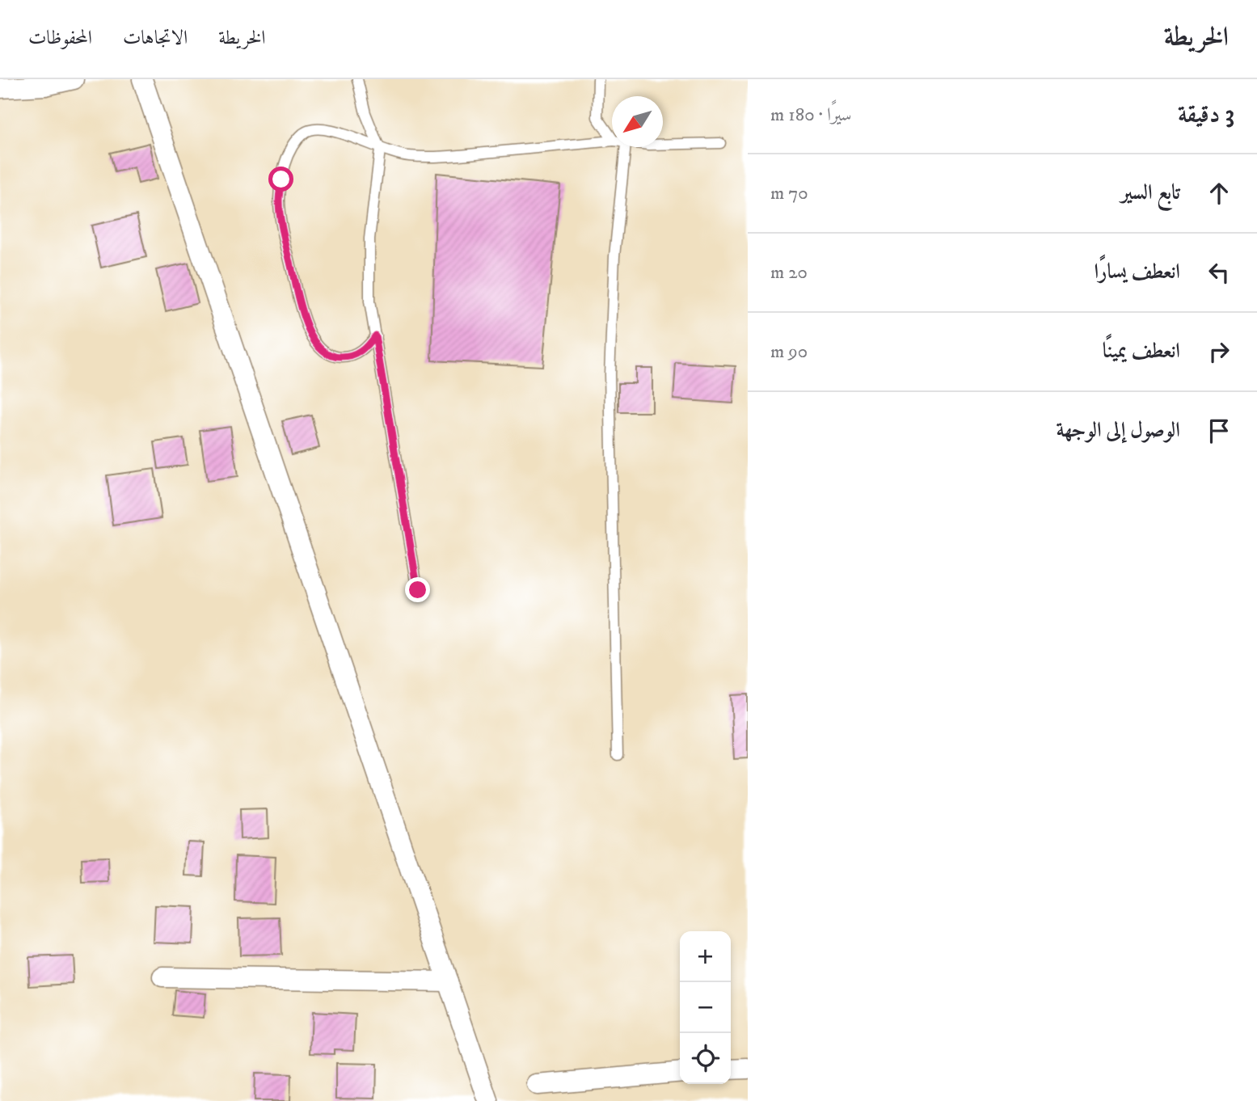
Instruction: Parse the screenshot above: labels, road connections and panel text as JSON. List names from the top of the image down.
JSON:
{
  "north": "bottom left",
  "page": {
    "header": "الخريطة",
    "nav": ["الخريطة", "الاتجاهات", "المحفوظات"],
    "heading": ["3 دقيقة", "سيرًا · 180 m"],
    "list": [
      ["تابع السير", "70 m"],
      ["انعطف يسارًا", "20 m"],
      ["انعطف يمينًا", "90 m"],
      "الوصول إلى الوجهة"
    ],
    "map_buttons": ["+", "−"]
  }
}
